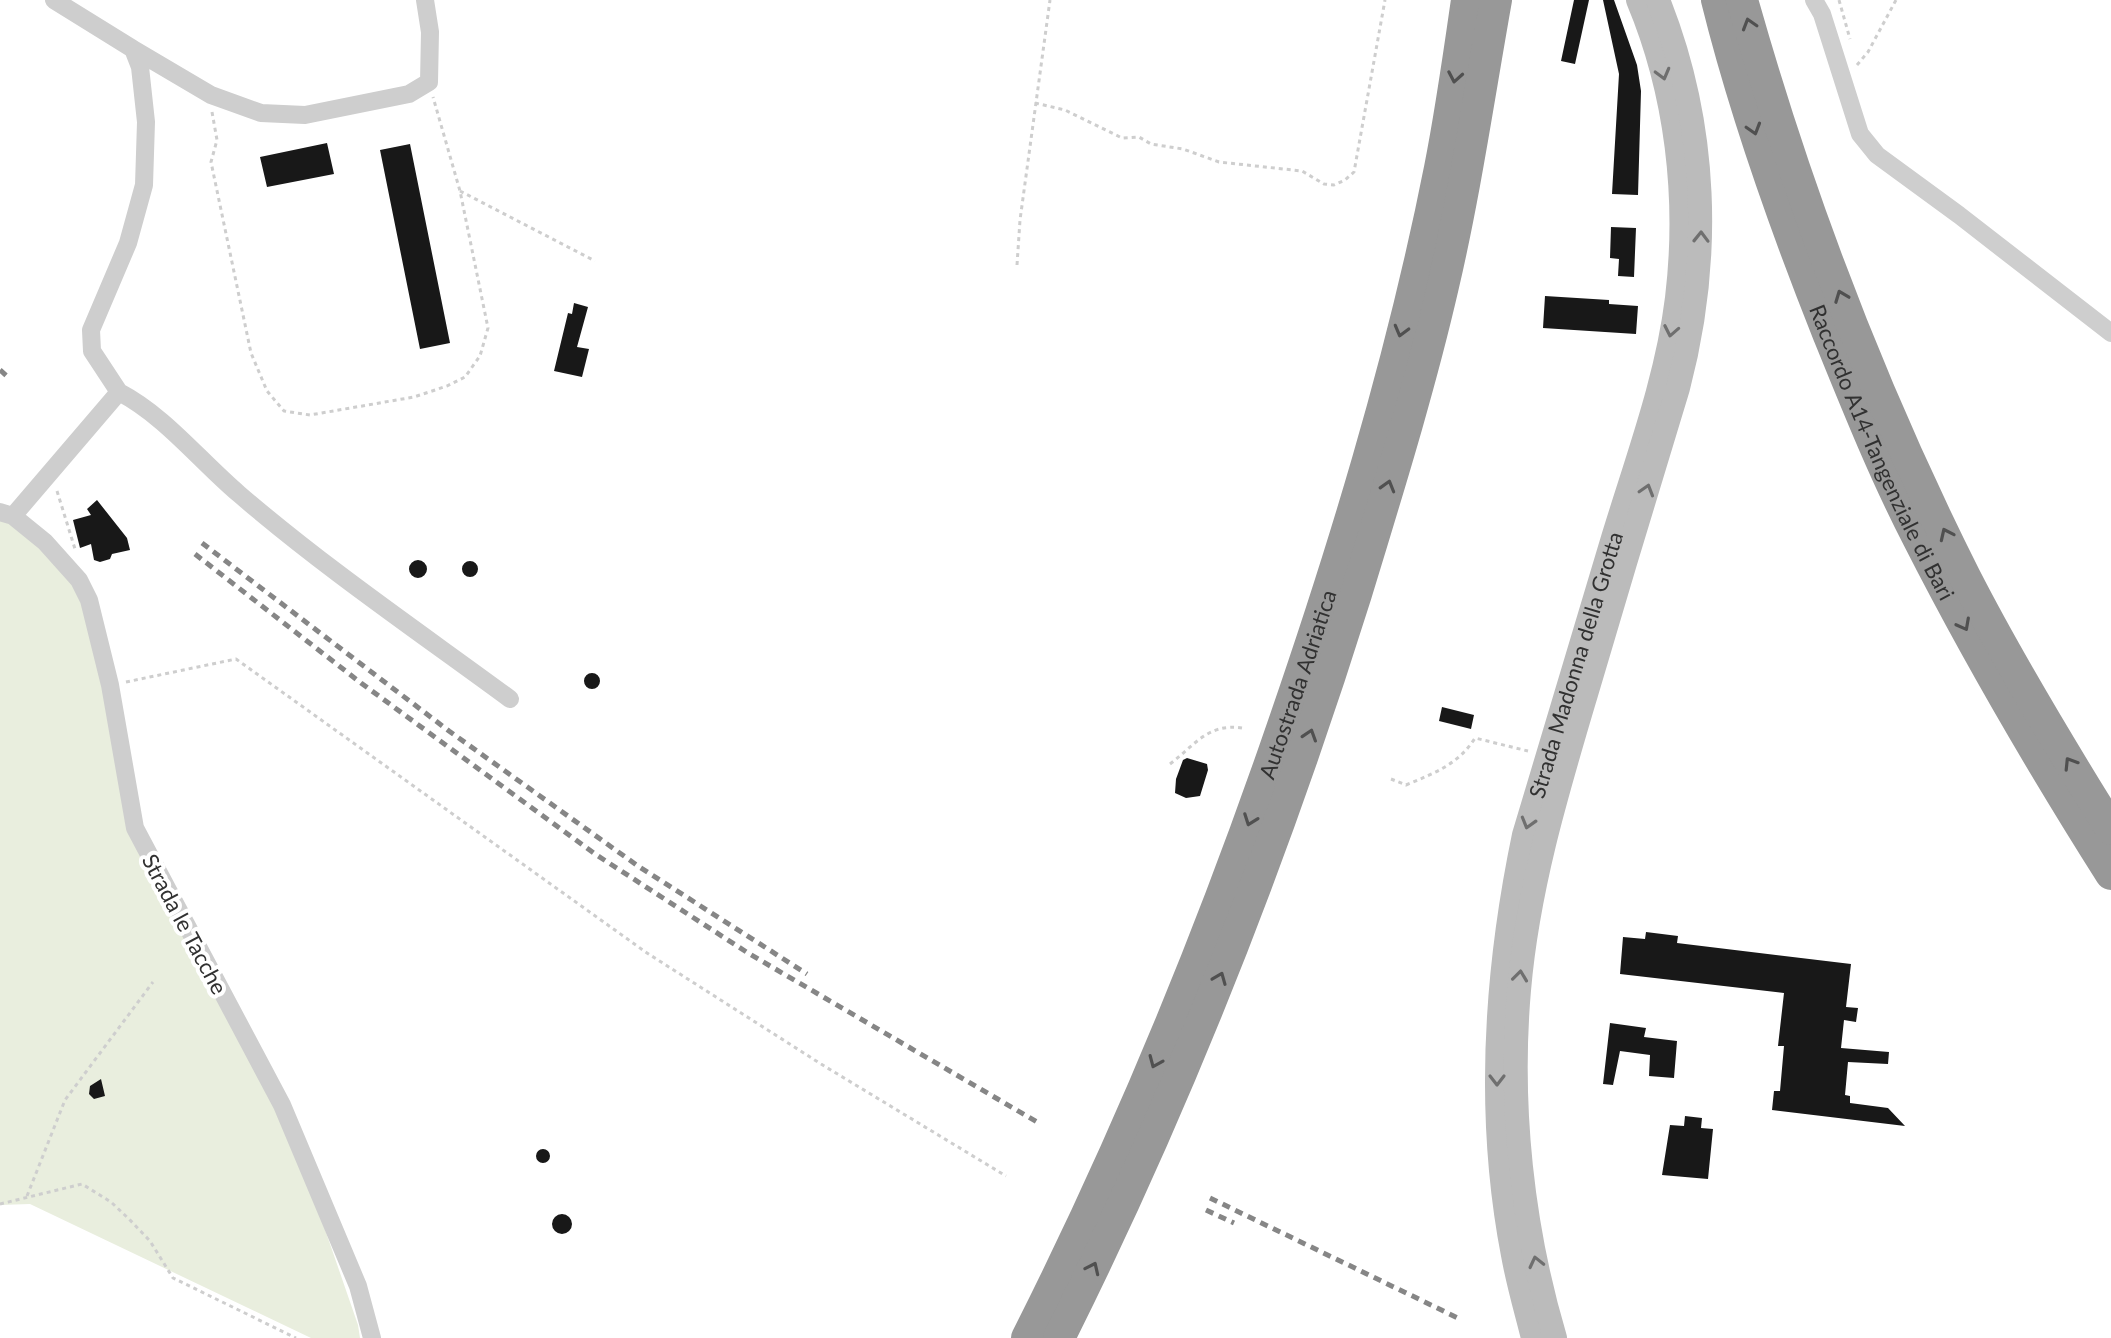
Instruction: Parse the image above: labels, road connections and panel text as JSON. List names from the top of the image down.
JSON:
{
  "streets": {
    "highway": ["Raccordo A14-Tangenziale di Bari", "Autostrada Adriatica"],
    "main road": ["Strada Madonna della Grotta"],
    "street": ["Strada le Tacche"]
  }
}
